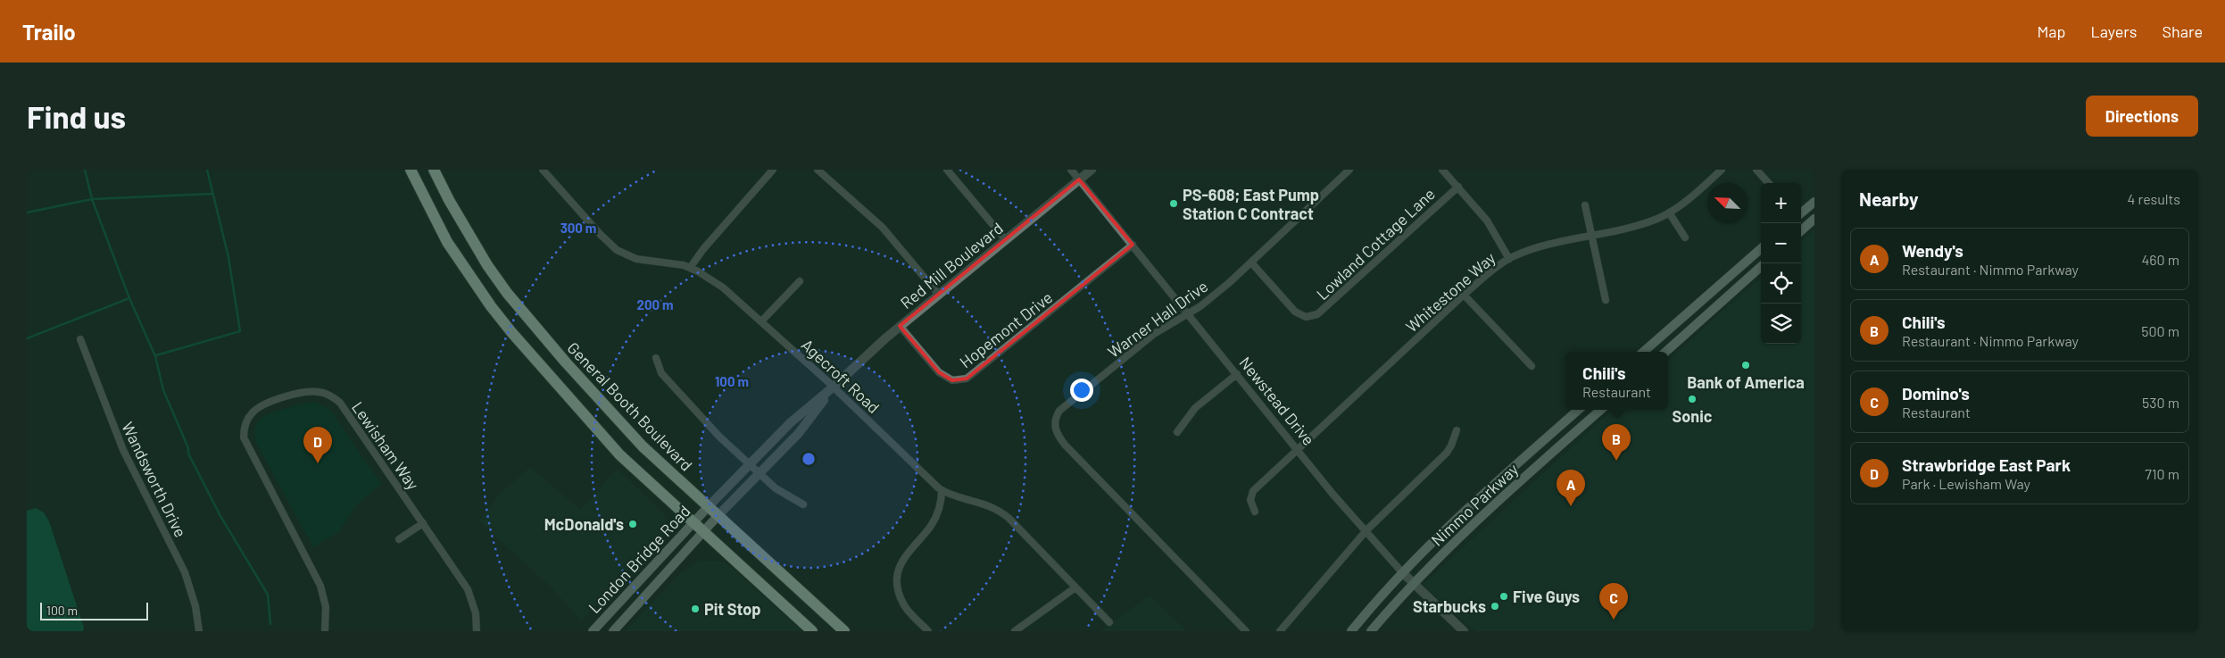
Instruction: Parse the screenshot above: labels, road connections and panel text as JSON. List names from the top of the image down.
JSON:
{
  "streets": {
    "highway": ["General Booth Boulevard"],
    "main road": ["Nimmo Parkway", "London Bridge Road"],
    "street": [
      "Lowland Cottage Lane",
      "Red Mill Boulevard",
      "Whitestone Way",
      "Warner Hall Drive",
      "Hopemont Drive",
      "Agecroft Road",
      "Newstead Drive",
      "Lewisham Way",
      "Wandsworth Drive"
    ]
  },
  "crossings": [
    ["Lowland Cottage Lane", "Warner Hall Drive"],
    ["Red Mill Boulevard", "Hopemont Drive"],
    ["Red Mill Boulevard", "Agecroft Road"],
    ["Red Mill Boulevard", "Newstead Drive"],
    ["Red Mill Boulevard", "General Booth Boulevard"],
    ["Red Mill Boulevard", "London Bridge Road"],
    ["Whitestone Way", "Newstead Drive"],
    ["Warner Hall Drive", "Newstead Drive"],
    ["Hopemont Drive", "Newstead Drive"],
    ["Newstead Drive", "Nimmo Parkway"],
    ["General Booth Boulevard", "London Bridge Road"]
  ],
  "places": [
    "PS-608; East Pump Station C Contract",
    "Bank of America",
    "Sonic",
    "McDonald's",
    "Five Guys",
    "Starbucks",
    "Pit Stop"
  ],
  "scale_bar": "100 m",
  "north": "top left",
  "page": {
    "header": "Trailo",
    "nav": ["Map", "Layers", "Share"],
    "buttons": "Directions",
    "title": "Find us",
    "heading": ["Nearby", "4 results"],
    "map_buttons": ["+", "−"],
    "list": [
      {
        "mark": "A",
        "name": "Wendy's",
        "note": "Restaurant · Nimmo Parkway",
        "value": "460 m"
      },
      {
        "mark": "B",
        "name": "Chili's",
        "note": "Restaurant · Nimmo Parkway",
        "value": "500 m"
      },
      {
        "mark": "C",
        "name": "Domino's",
        "note": "Restaurant",
        "value": "530 m"
      },
      {
        "mark": "D",
        "name": "Strawbridge East Park",
        "note": "Park · Lewisham Way",
        "value": "710 m"
      }
    ],
    "popup": ["Chili's", "Restaurant"],
    "pins": [
      "B",
      "D",
      "A",
      "C"
    ],
    "scale": "100 m"
  },
  "rings": ["300 m", "200 m", "100 m"]
}
